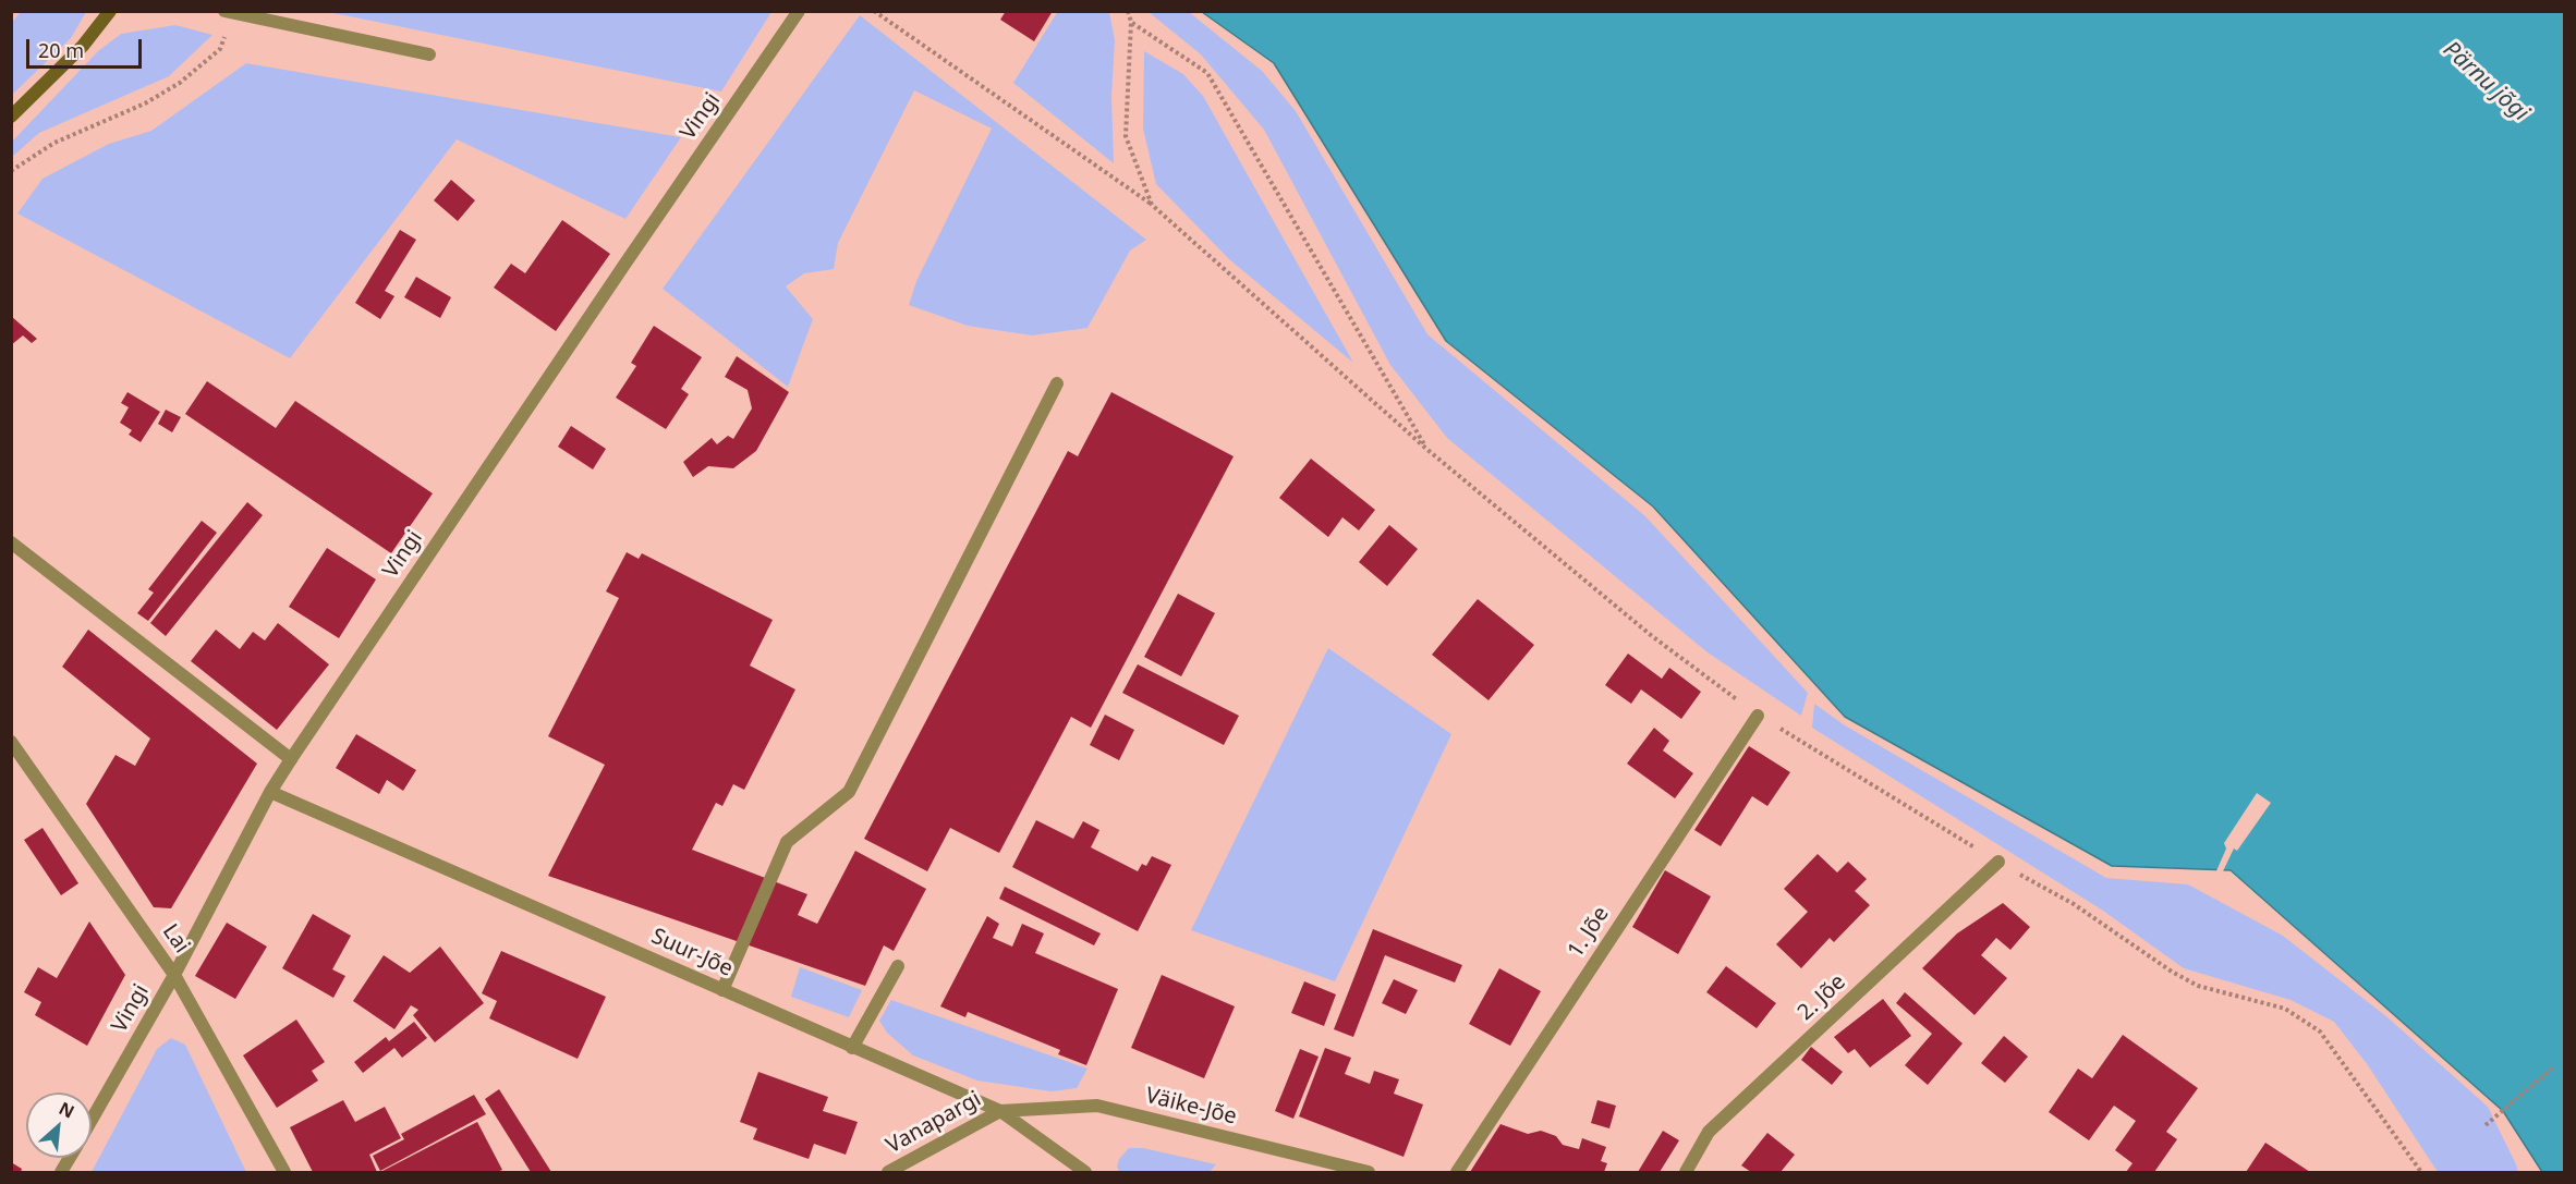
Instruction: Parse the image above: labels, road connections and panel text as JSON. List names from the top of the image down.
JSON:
{
  "streets": {
    "street": [
      "Vingi",
      "1. Jõe",
      "Lai",
      "Suur-Jõe",
      "2. Jõe",
      "Väike-Jõe",
      "Vanapargi"
    ]
  },
  "crossings": [
    ["Vingi", "Lai"],
    ["Vingi", "Suur-Jõe"],
    ["Suur-Jõe", "Väike-Jõe"],
    ["Suur-Jõe", "Vanapargi"],
    ["Väike-Jõe", "Vanapargi"]
  ],
  "water": ["Pärnu jõgi"],
  "scale_bar": "20 m",
  "north": "top right"
}
